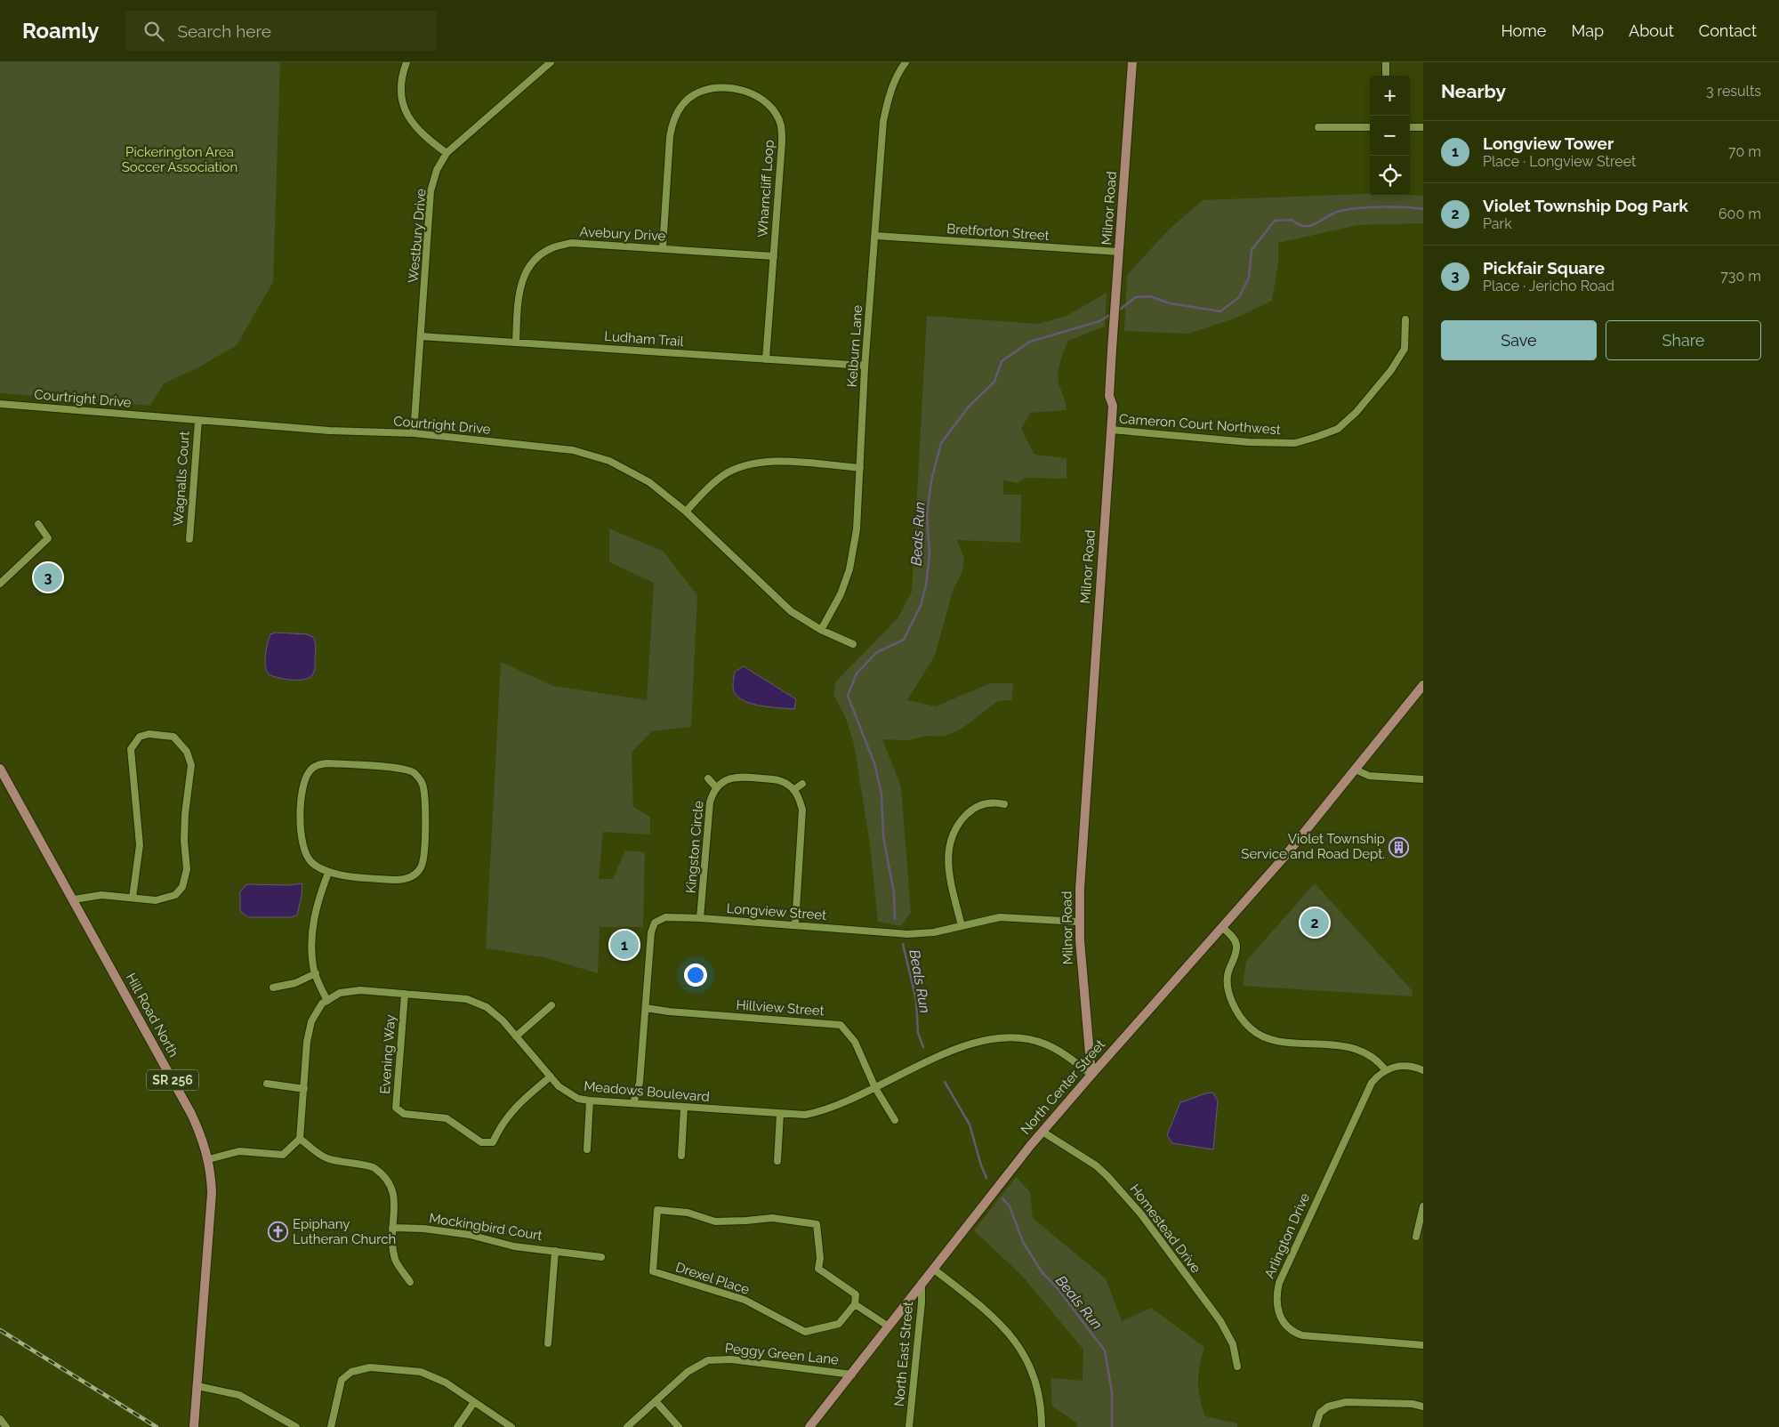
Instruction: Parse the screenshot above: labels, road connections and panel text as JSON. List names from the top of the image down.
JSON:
{
  "streets": {
    "main road": [
      "Milnor Road",
      "Hill Road North",
      "SR 256",
      "North Center Street"
    ],
    "street": [
      "Wharncliff Loop",
      "Bretforton Street",
      "Avebury Drive",
      "Westbury Drive",
      "Ludham Trail",
      "Kelburn Lane",
      "Courtright Drive",
      "Cameron Court Northwest",
      "Wagnalls Court",
      "Kingston Circle",
      "Longview Street",
      "Hillview Street",
      "Evening Way",
      "Meadows Boulevard",
      "Mockingbird Court",
      "Homestead Drive",
      "Arlington Drive",
      "Drexel Place",
      "Peggy Green Lane",
      "North East Street"
    ]
  },
  "crossings": [
    ["Wharncliff Loop", "Avebury Drive"],
    ["Wharncliff Loop", "Ludham Trail"],
    ["Milnor Road", "Bretforton Street"],
    ["Milnor Road", "Cameron Court Northwest"],
    ["Milnor Road", "Longview Street"],
    ["Milnor Road", "North Center Street"],
    ["Milnor Road", "Meadows Boulevard"],
    ["Bretforton Street", "Kelburn Lane"],
    ["Avebury Drive", "Ludham Trail"],
    ["Westbury Drive", "Ludham Trail"],
    ["Westbury Drive", "Courtright Drive"],
    ["Ludham Trail", "Kelburn Lane"],
    ["Kelburn Lane", "Courtright Drive"],
    ["Courtright Drive", "Wagnalls Court"],
    ["Kingston Circle", "Longview Street"],
    ["Longview Street", "Hillview Street"],
    ["Longview Street", "Meadows Boulevard"],
    ["Hillview Street", "Meadows Boulevard"],
    ["Evening Way", "Meadows Boulevard"],
    ["North Center Street", "Meadows Boulevard"],
    ["North Center Street", "Homestead Drive"],
    ["North Center Street", "Peggy Green Lane"],
    ["North Center Street", "North East Street"]
  ],
  "water": ["Beals Run"],
  "parks": ["Pickerington Area Soccer Association"],
  "places": {
    "building": ["Violet Township Service and Road Dept."],
    "church": ["Epiphany Lutheran Church"]
  },
  "page": {
    "header": "Roamly",
    "search": "Search here",
    "nav": [
      "Home",
      "Map",
      "About",
      "Contact"
    ],
    "heading": ["Nearby", "3 results"],
    "map_buttons": ["+", "−"],
    "list": [
      {
        "mark": "1",
        "name": "Longview Tower",
        "note": "Place · Longview Street",
        "value": "70 m"
      },
      {
        "mark": "2",
        "name": "Violet Township Dog Park",
        "note": "Park",
        "value": "600 m"
      },
      {
        "mark": "3",
        "name": "Pickfair Square",
        "note": "Place · Jericho Road",
        "value": "730 m"
      }
    ],
    "buttons": ["Save", "Share"],
    "pins": ["3", "2", "1"]
  }
}
